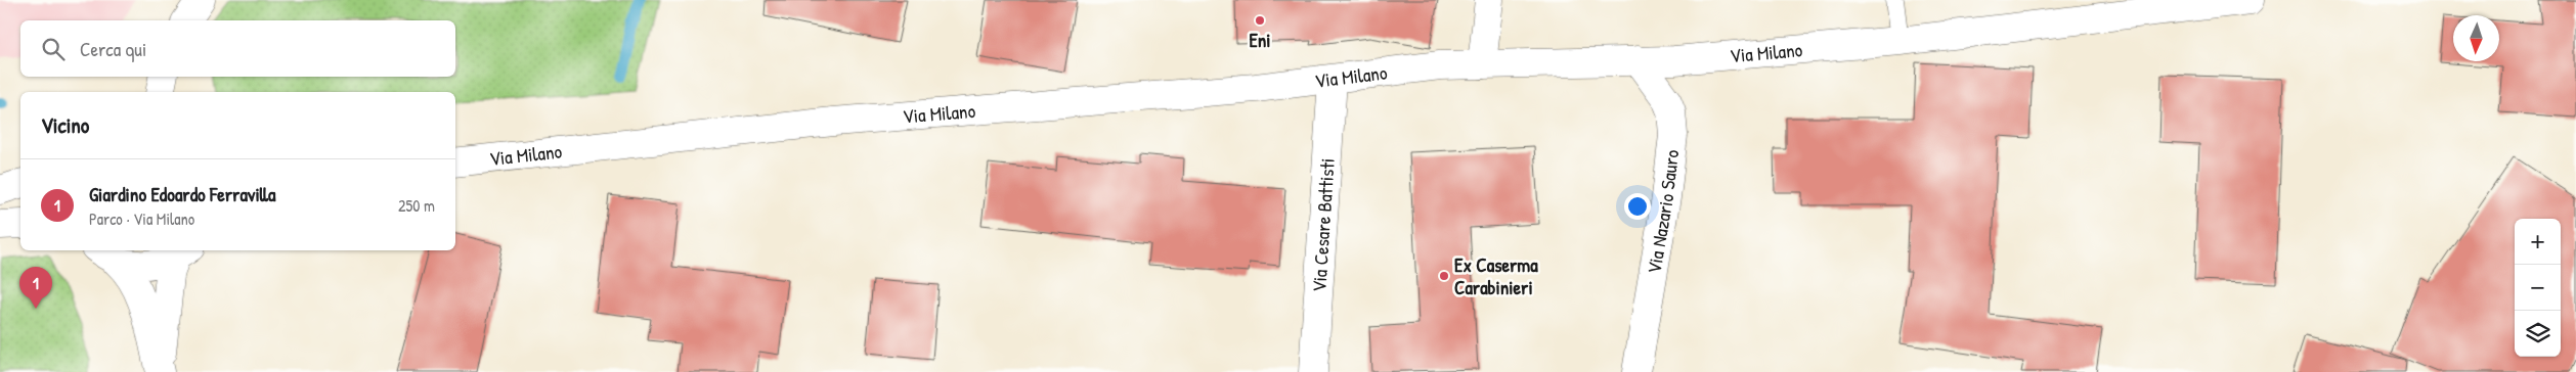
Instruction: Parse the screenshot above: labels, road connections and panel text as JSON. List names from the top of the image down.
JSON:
{
  "streets": {
    "street": ["Via Milano", "Via Nazario Sauro", "Via Cesare Battisti"]
  },
  "crossings": [
    ["Via Milano", "Via Nazario Sauro"],
    ["Via Milano", "Via Cesare Battisti"]
  ],
  "places": ["Eni", "Ex Caserma Carabinieri"],
  "north": "bottom",
  "page": {
    "search": "Cerca qui",
    "heading": "Vicino",
    "list": [
      {
        "mark": "1",
        "name": "Giardino Edoardo Ferravilla",
        "note": "Parco · Via Milano",
        "value": "250 m"
      }
    ],
    "map_buttons": ["+", "−"],
    "pins": "1"
  }
}
